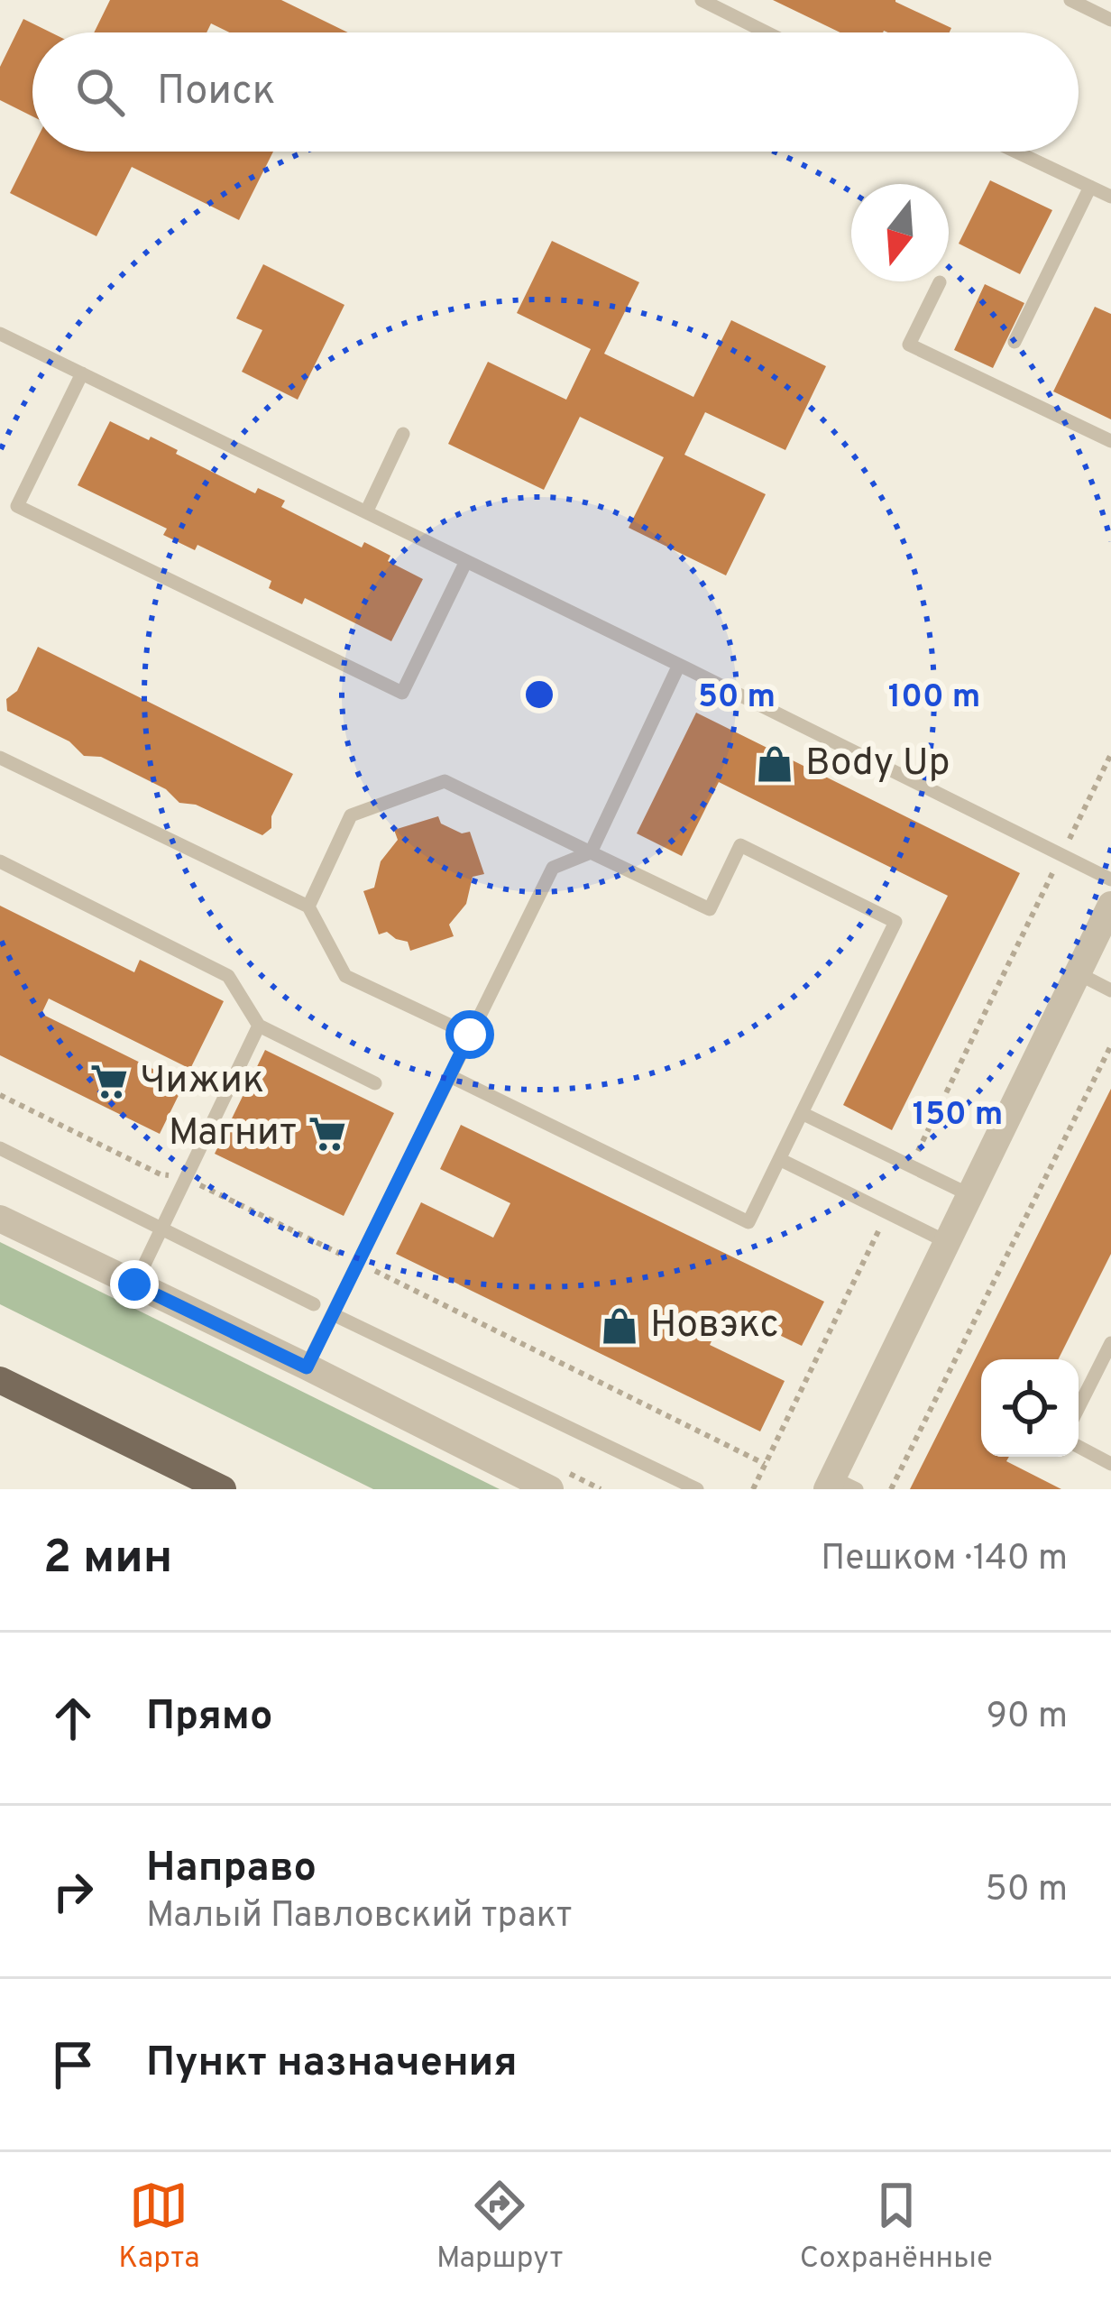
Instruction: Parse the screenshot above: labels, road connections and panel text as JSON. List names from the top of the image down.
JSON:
{
  "places": {
    "shop": ["Body Up", "Новэкс"],
    "supermarket": ["Чижик", "Магнит"]
  },
  "north": "bottom",
  "page": {
    "search": "Поиск",
    "heading": ["2 мин", "Пешком · 140 m"],
    "list": [
      ["Прямо", "90 m"],
      ["Направо", "Малый Павловский тракт", "50 m"],
      "Пункт назначения"
    ],
    "nav": ["Карта", "Маршрут", "Сохранённые"]
  },
  "rings": ["50 m", "100 m", "150 m"]
}
